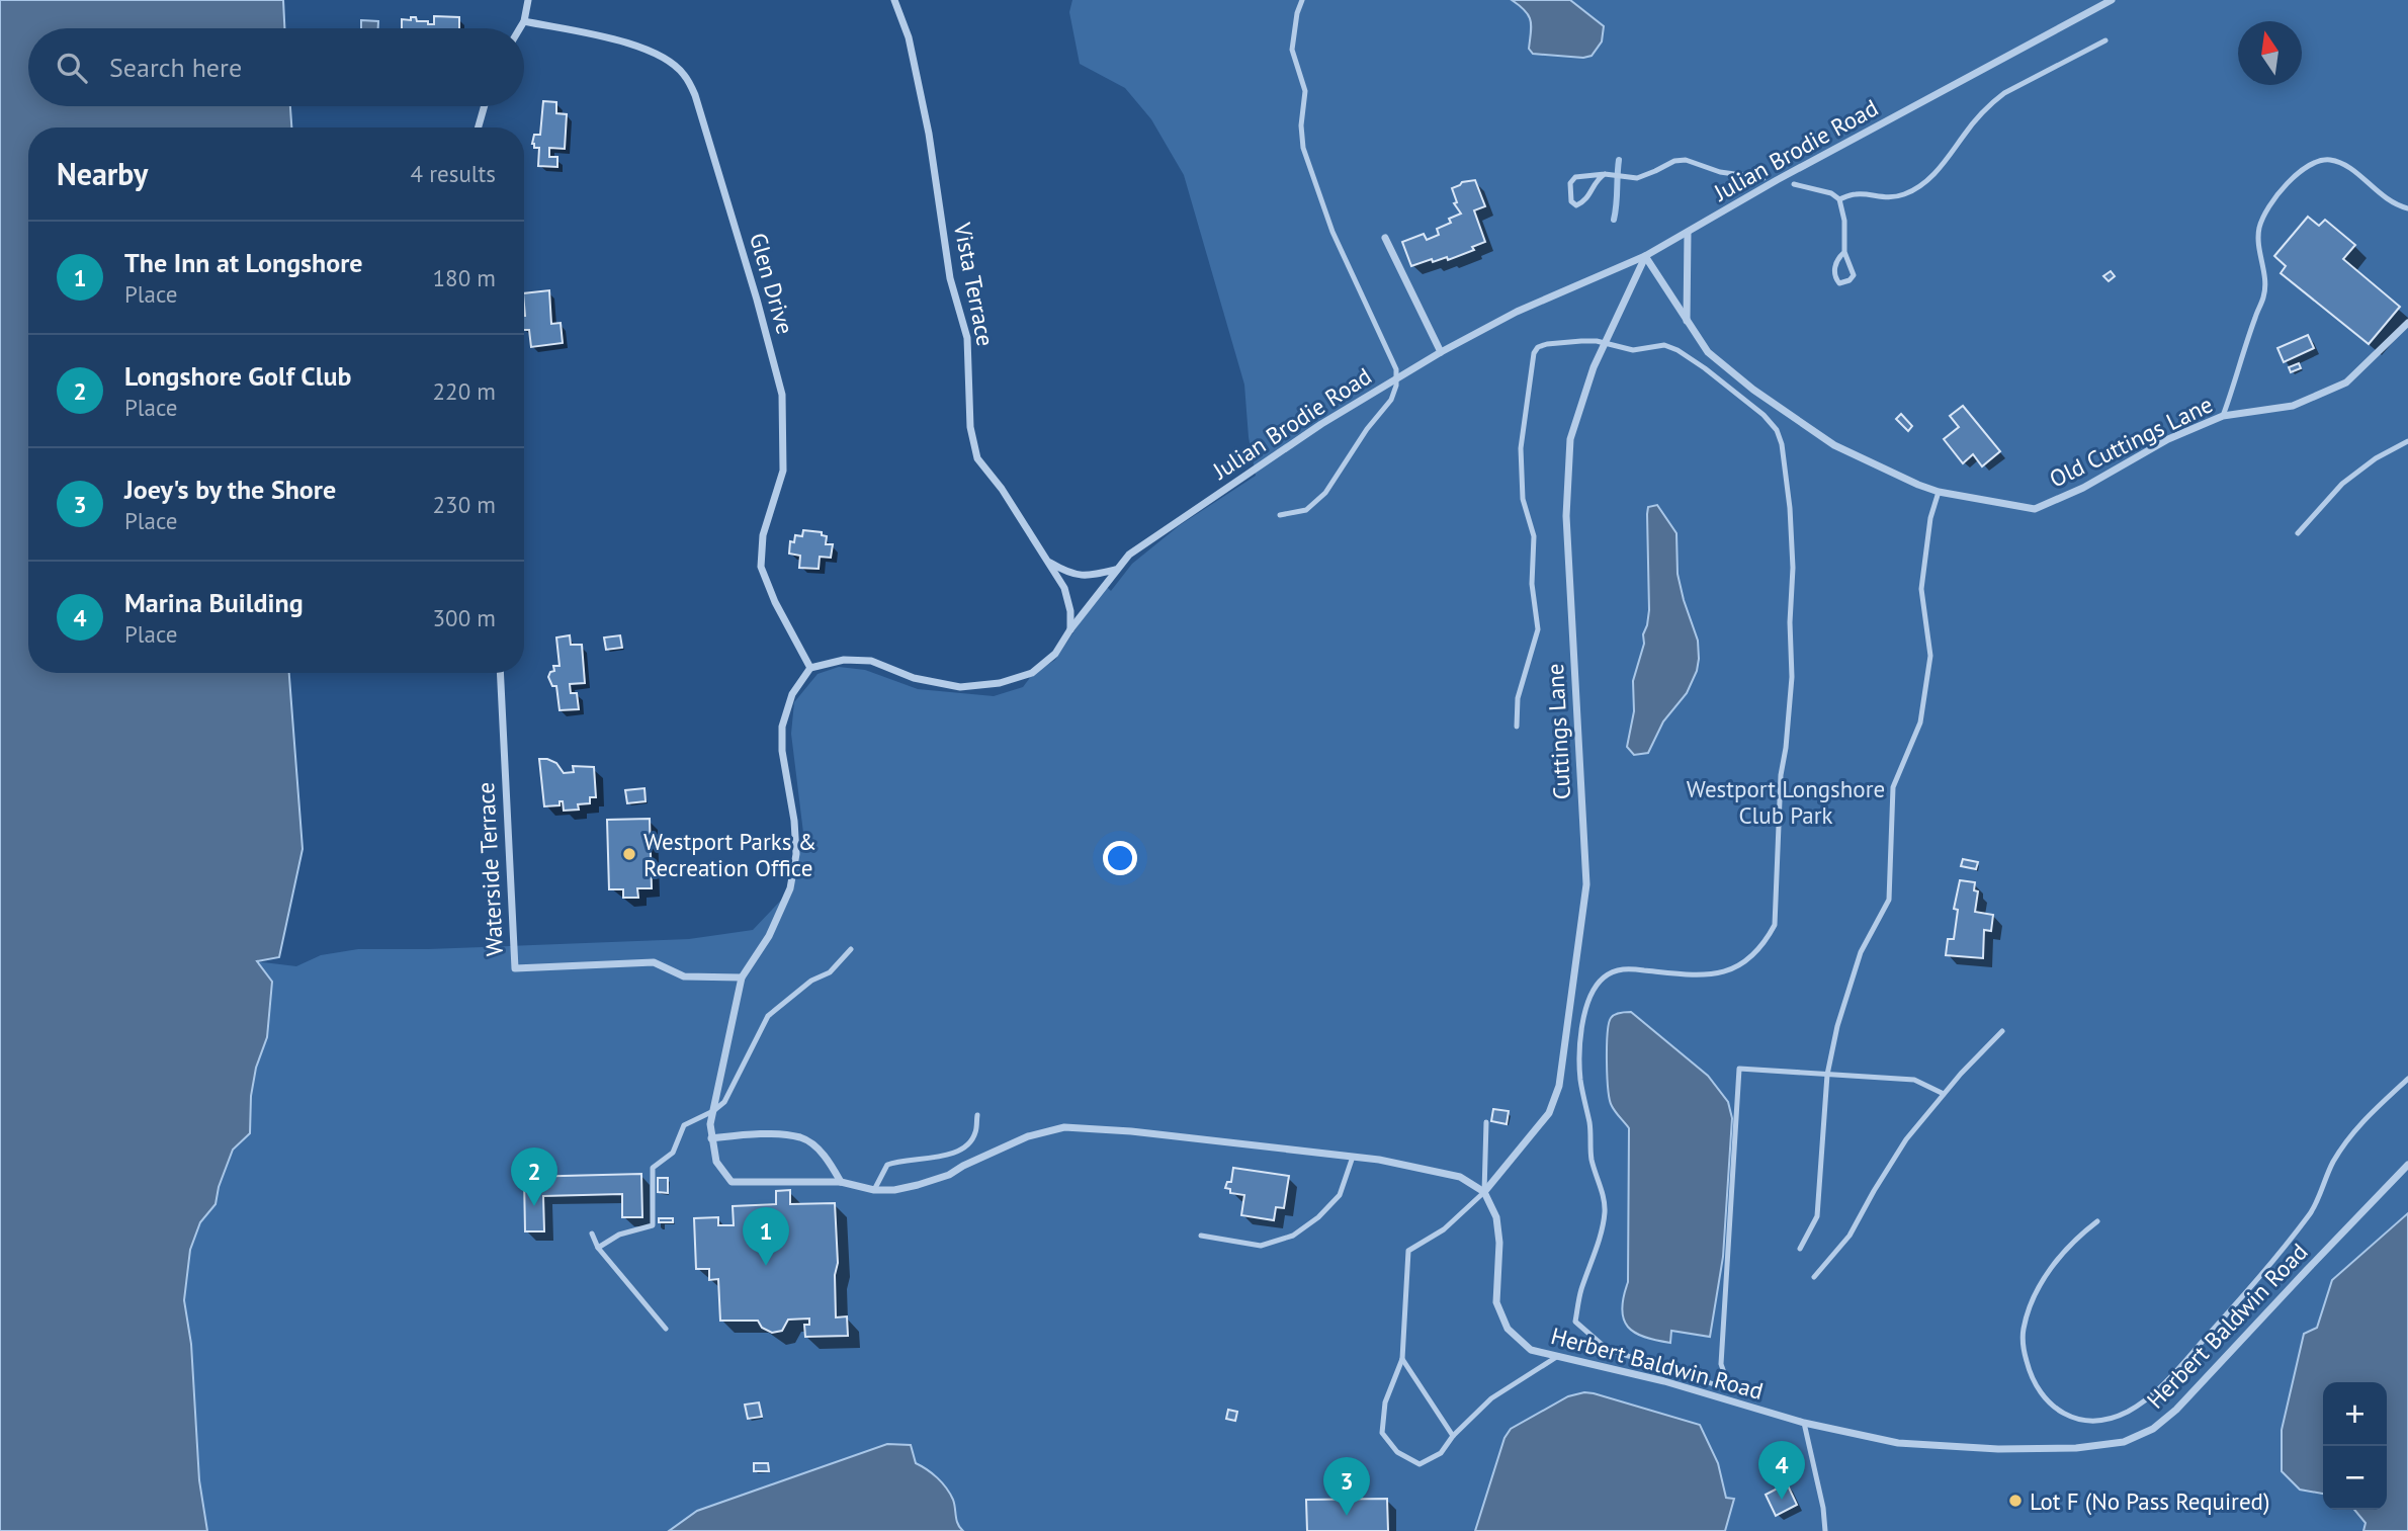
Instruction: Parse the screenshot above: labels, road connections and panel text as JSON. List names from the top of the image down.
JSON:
{
  "streets": {
    "street": [
      "Julian Brodie Road",
      "Glen Drive",
      "Vista Terrace",
      "Old Cuttings Lane",
      "Cuttings Lane",
      "Waterside Terrace",
      "Herbert Baldwin Road"
    ]
  },
  "crossings": [
    ["Julian Brodie Road", "Glen Drive"],
    ["Julian Brodie Road", "Vista Terrace"],
    ["Julian Brodie Road", "Old Cuttings Lane"],
    ["Julian Brodie Road", "Cuttings Lane"],
    ["Old Cuttings Lane", "Cuttings Lane"],
    ["Cuttings Lane", "Herbert Baldwin Road"]
  ],
  "parks": ["Westport Longshore Club Park"],
  "places": ["Westport Parks & Recreation Office", "Lot F (No Pass Required)"],
  "north": "top",
  "page": {
    "search": "Search here",
    "heading": ["Nearby", "4 results"],
    "list": [
      {
        "mark": "1",
        "name": "The Inn at Longshore",
        "note": "Place",
        "value": "180 m"
      },
      {
        "mark": "2",
        "name": "Longshore Golf Club",
        "note": "Place",
        "value": "220 m"
      },
      {
        "mark": "3",
        "name": "Joey's by the Shore",
        "note": "Place",
        "value": "230 m"
      },
      {
        "mark": "4",
        "name": "Marina Building",
        "note": "Place",
        "value": "300 m"
      }
    ],
    "pins": [
      "2",
      "1",
      "4",
      "3"
    ],
    "map_buttons": ["+", "−"]
  }
}
